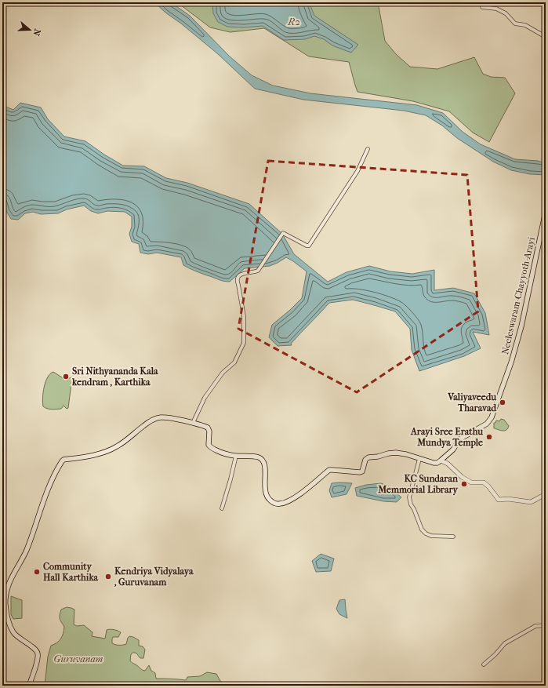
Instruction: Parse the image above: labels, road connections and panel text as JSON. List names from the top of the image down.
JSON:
{
  "streets": {
    "main road": ["Neeleswaram-Chayyoth-Arayi"]
  },
  "water": ["R2"],
  "parks": ["Guruvanam"],
  "places": [
    "Sri Nithyananda Kala kendram , Karthika",
    "Valiyaveedu Tharavad",
    "Arayi Sree Erathu Mundya Temple",
    "KC Sundaran Memmorial Library",
    "Community Hall Karthika",
    "Kendriya Vidyalaya , Guruvanam"
  ],
  "north": "right"
}
